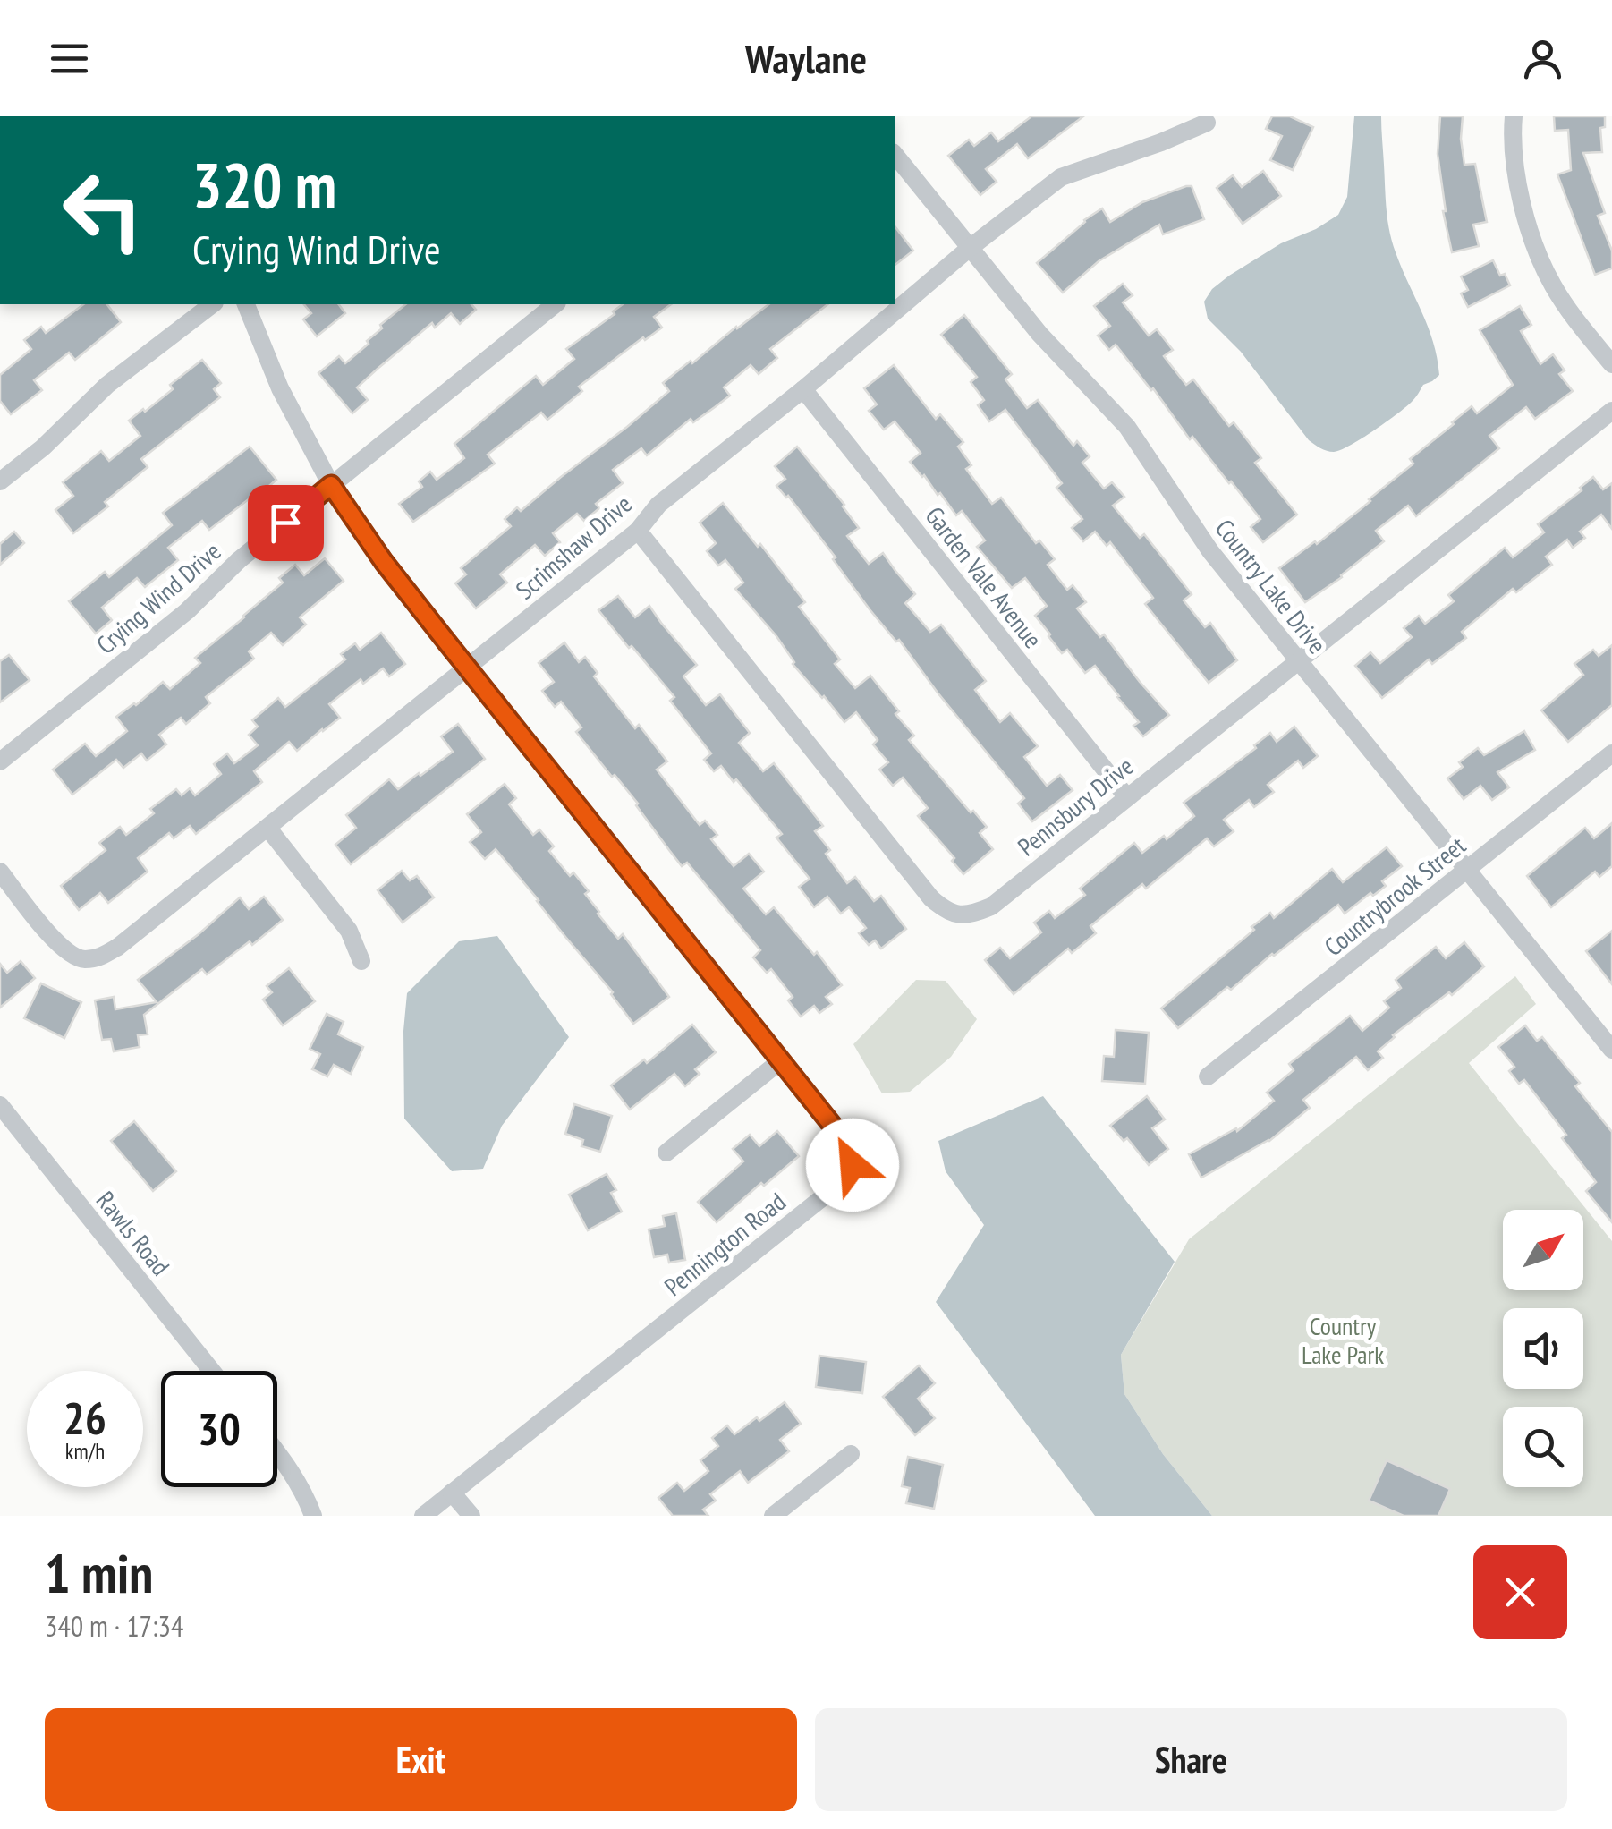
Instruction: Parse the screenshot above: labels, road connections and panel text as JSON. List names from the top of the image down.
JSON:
{
  "streets": {
    "street": [
      "Scrimshaw Drive",
      "Garden Vale Avenue",
      "Country Lake Drive",
      "Crying Wind Drive",
      "Pennsbury Drive",
      "Countrybrook Street",
      "Rawls Road",
      "Pennington Road"
    ]
  },
  "crossings": [
    ["Scrimshaw Drive", "Garden Vale Avenue"],
    ["Scrimshaw Drive", "Country Lake Drive"],
    ["Scrimshaw Drive", "Pennsbury Drive"],
    ["Scrimshaw Drive", "Pennington Road"],
    ["Garden Vale Avenue", "Pennsbury Drive"],
    ["Country Lake Drive", "Pennsbury Drive"],
    ["Country Lake Drive", "Countrybrook Street"],
    ["Crying Wind Drive", "Pennington Road"]
  ],
  "parks": ["Country Lake Park"],
  "north": "top right",
  "page": {
    "header": "Waylane",
    "turn": ["320 m", "Crying Wind Drive"],
    "speed": "26 km/h",
    "limit": "30",
    "heading": ["1 min", "340 m · 17:34"],
    "buttons": ["Exit", "Share"]
  }
}
